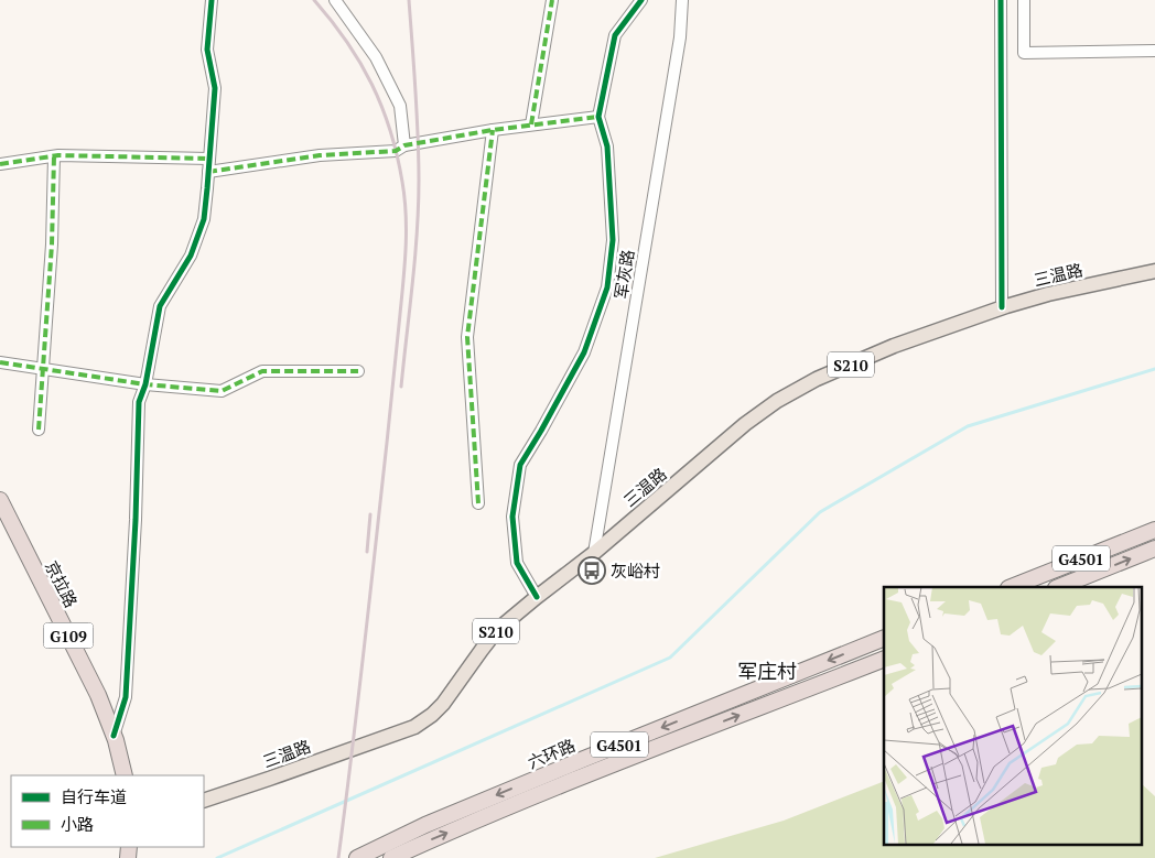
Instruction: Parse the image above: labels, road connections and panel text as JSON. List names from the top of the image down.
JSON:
{
  "streets": {
    "highway": [
      "G4501",
      "京拉路",
      "G109",
      "六环路"
    ],
    "main road": ["三温路", "S210"],
    "street": ["军灰路"]
  },
  "crossings": [
    ["军灰路", "三温路"]
  ],
  "districts": ["军庄村"],
  "places": {
    "bus stop": ["灰峪村"]
  },
  "legend": ["自行车道", "小路"]
}
